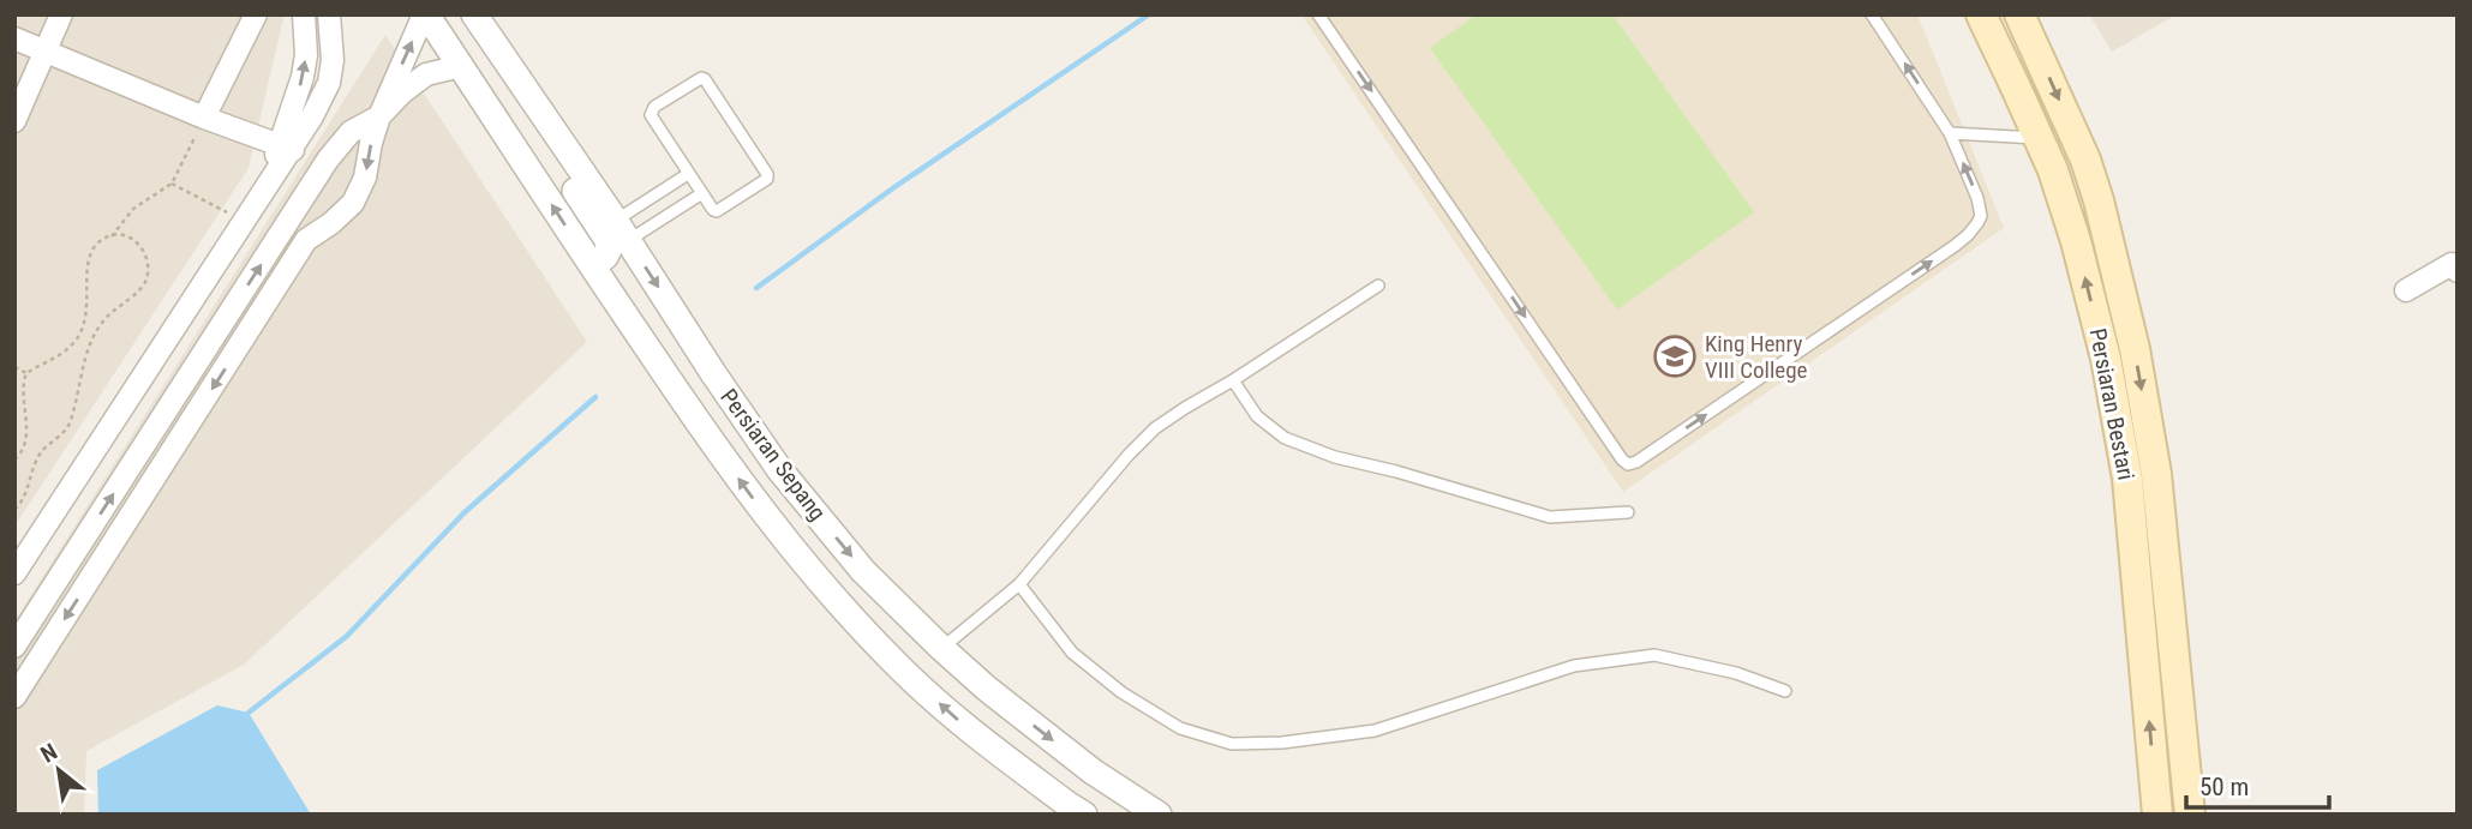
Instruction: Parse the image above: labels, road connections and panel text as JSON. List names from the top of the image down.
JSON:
{
  "streets": {
    "main road": ["Persiaran Bestari"],
    "street": ["Persiaran Sepang"]
  },
  "places": {
    "school or university": ["King Henry VIII College"]
  },
  "scale_bar": "50 m",
  "north": "top left"
}
